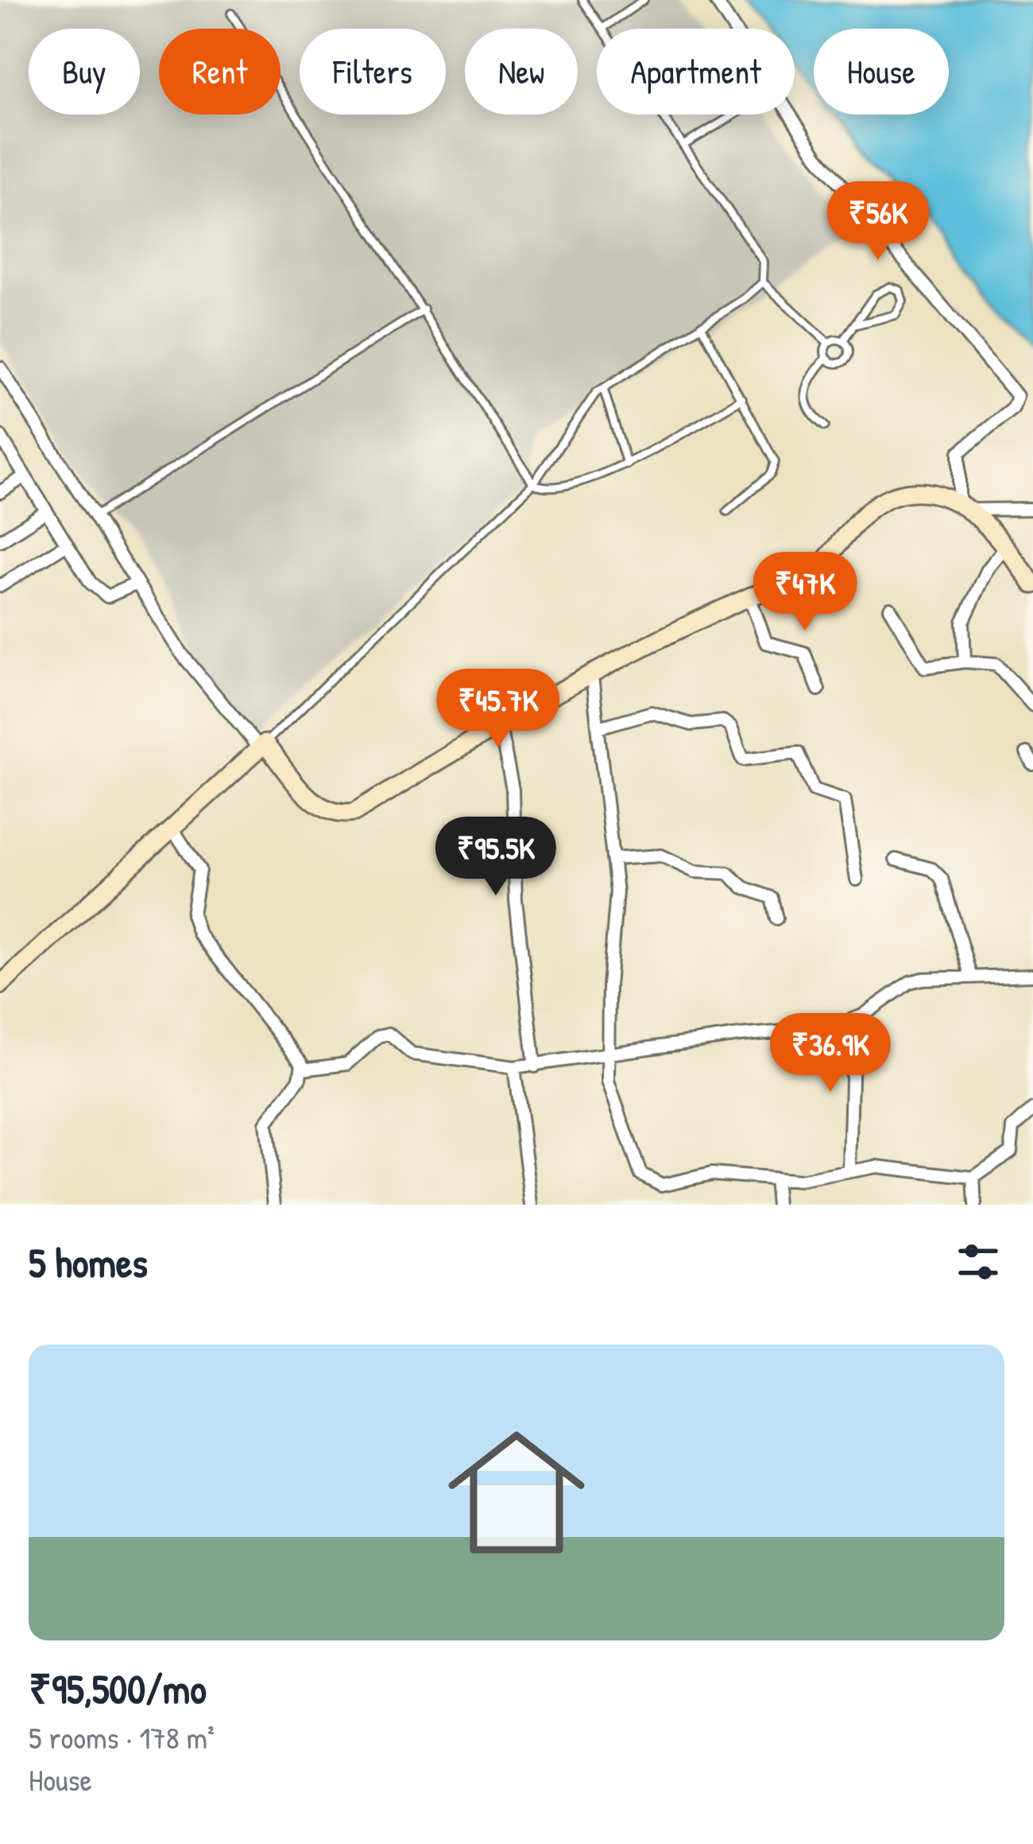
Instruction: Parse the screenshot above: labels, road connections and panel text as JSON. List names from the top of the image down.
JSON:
{
  "page": {
    "chip": [
      "Buy",
      "Rent",
      "Filters",
      "New",
      "Apartment",
      "House"
    ],
    "price": [
      "₹56K",
      "₹47K",
      "₹45.7K",
      "₹95.5K",
      "₹36.9K"
    ],
    "heading": "5 homes",
    "list": [
      {
        "name": "₹95,500/mo",
        "note": "5 rooms · 178 m² · House"
      }
    ]
  }
}
